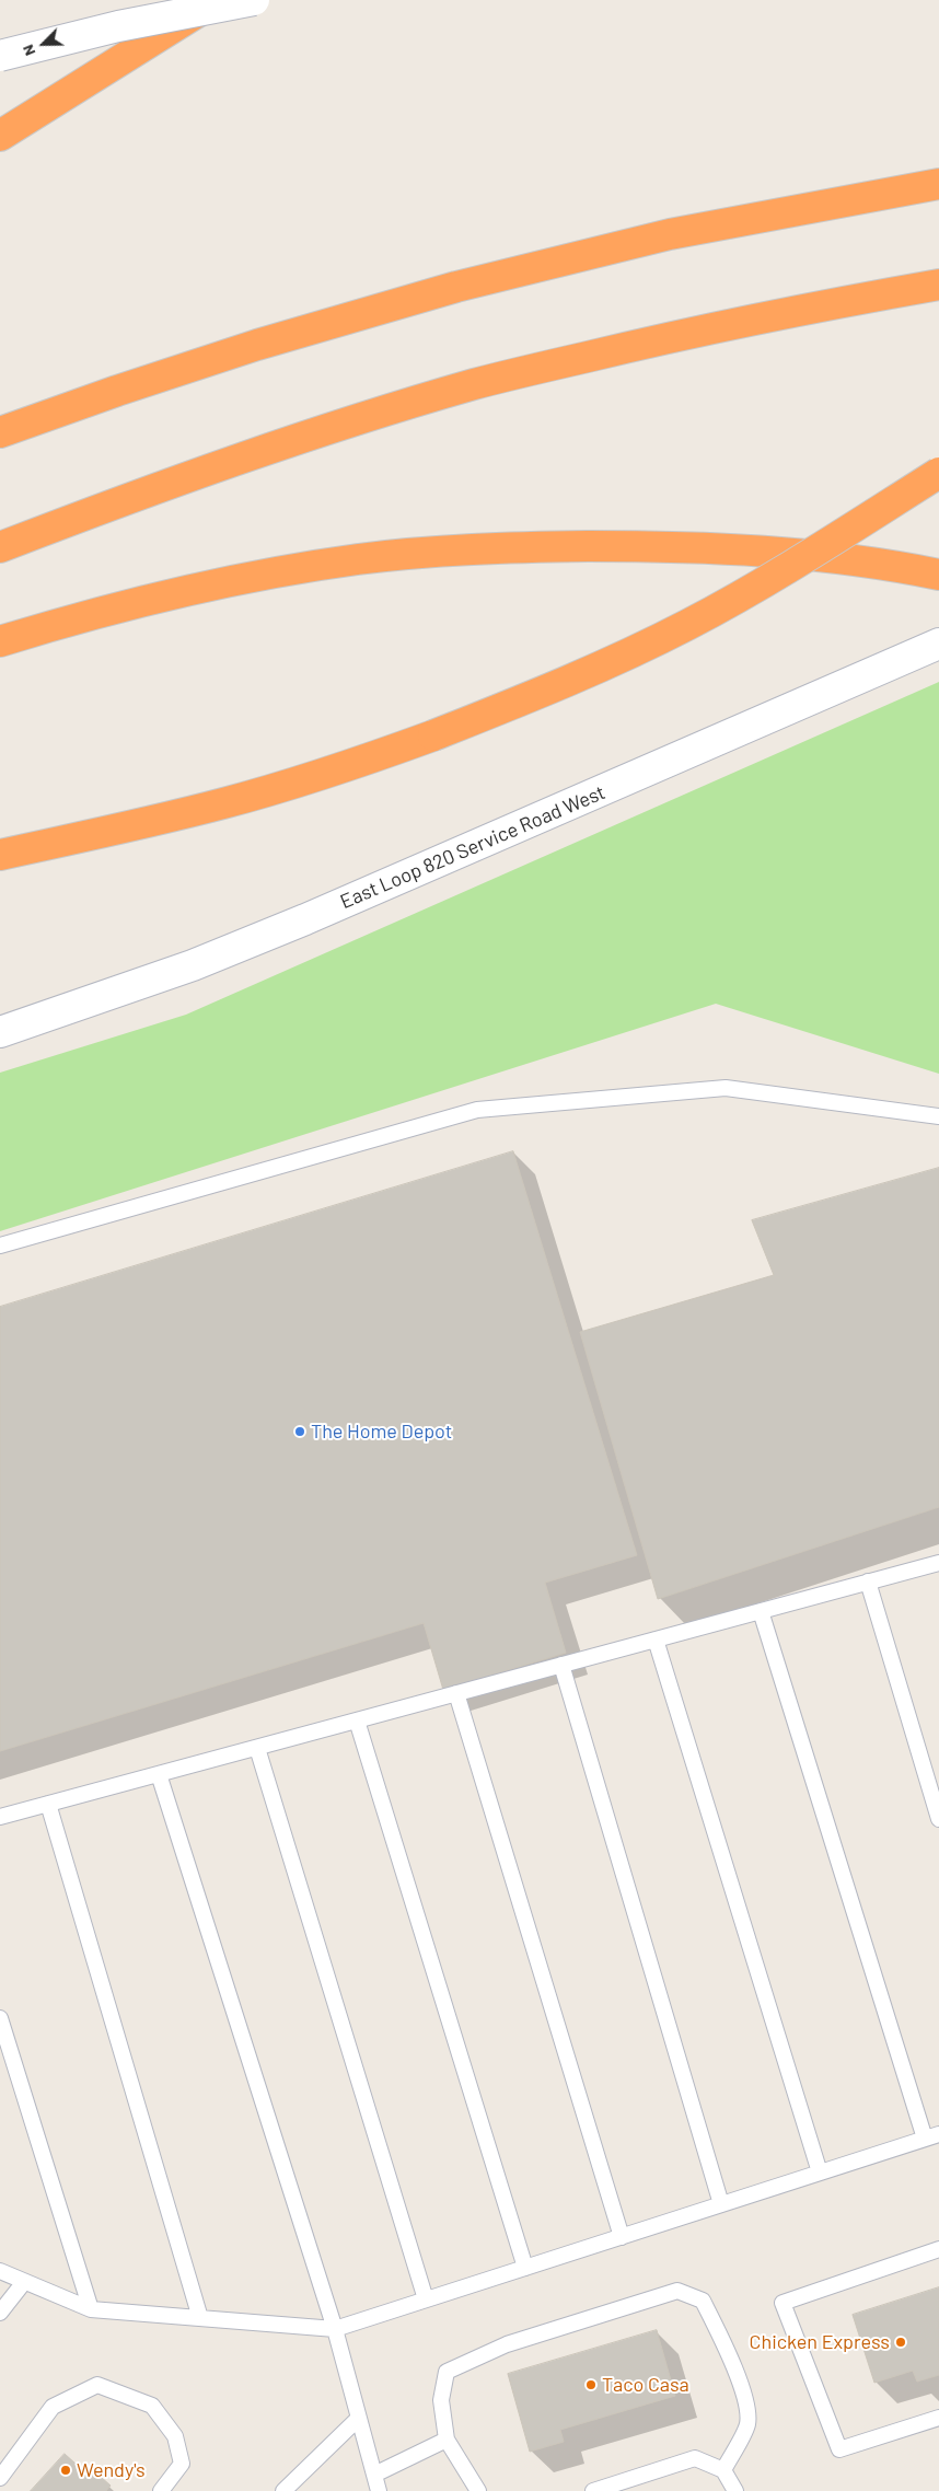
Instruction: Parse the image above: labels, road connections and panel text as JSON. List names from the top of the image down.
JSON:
{
  "streets": {
    "main road": ["East Loop 820 Service Road West"]
  },
  "places": [
    "The Home Depot",
    "Chicken Express",
    "Taco Casa",
    "Wendy's"
  ],
  "north": "bottom left"
}
